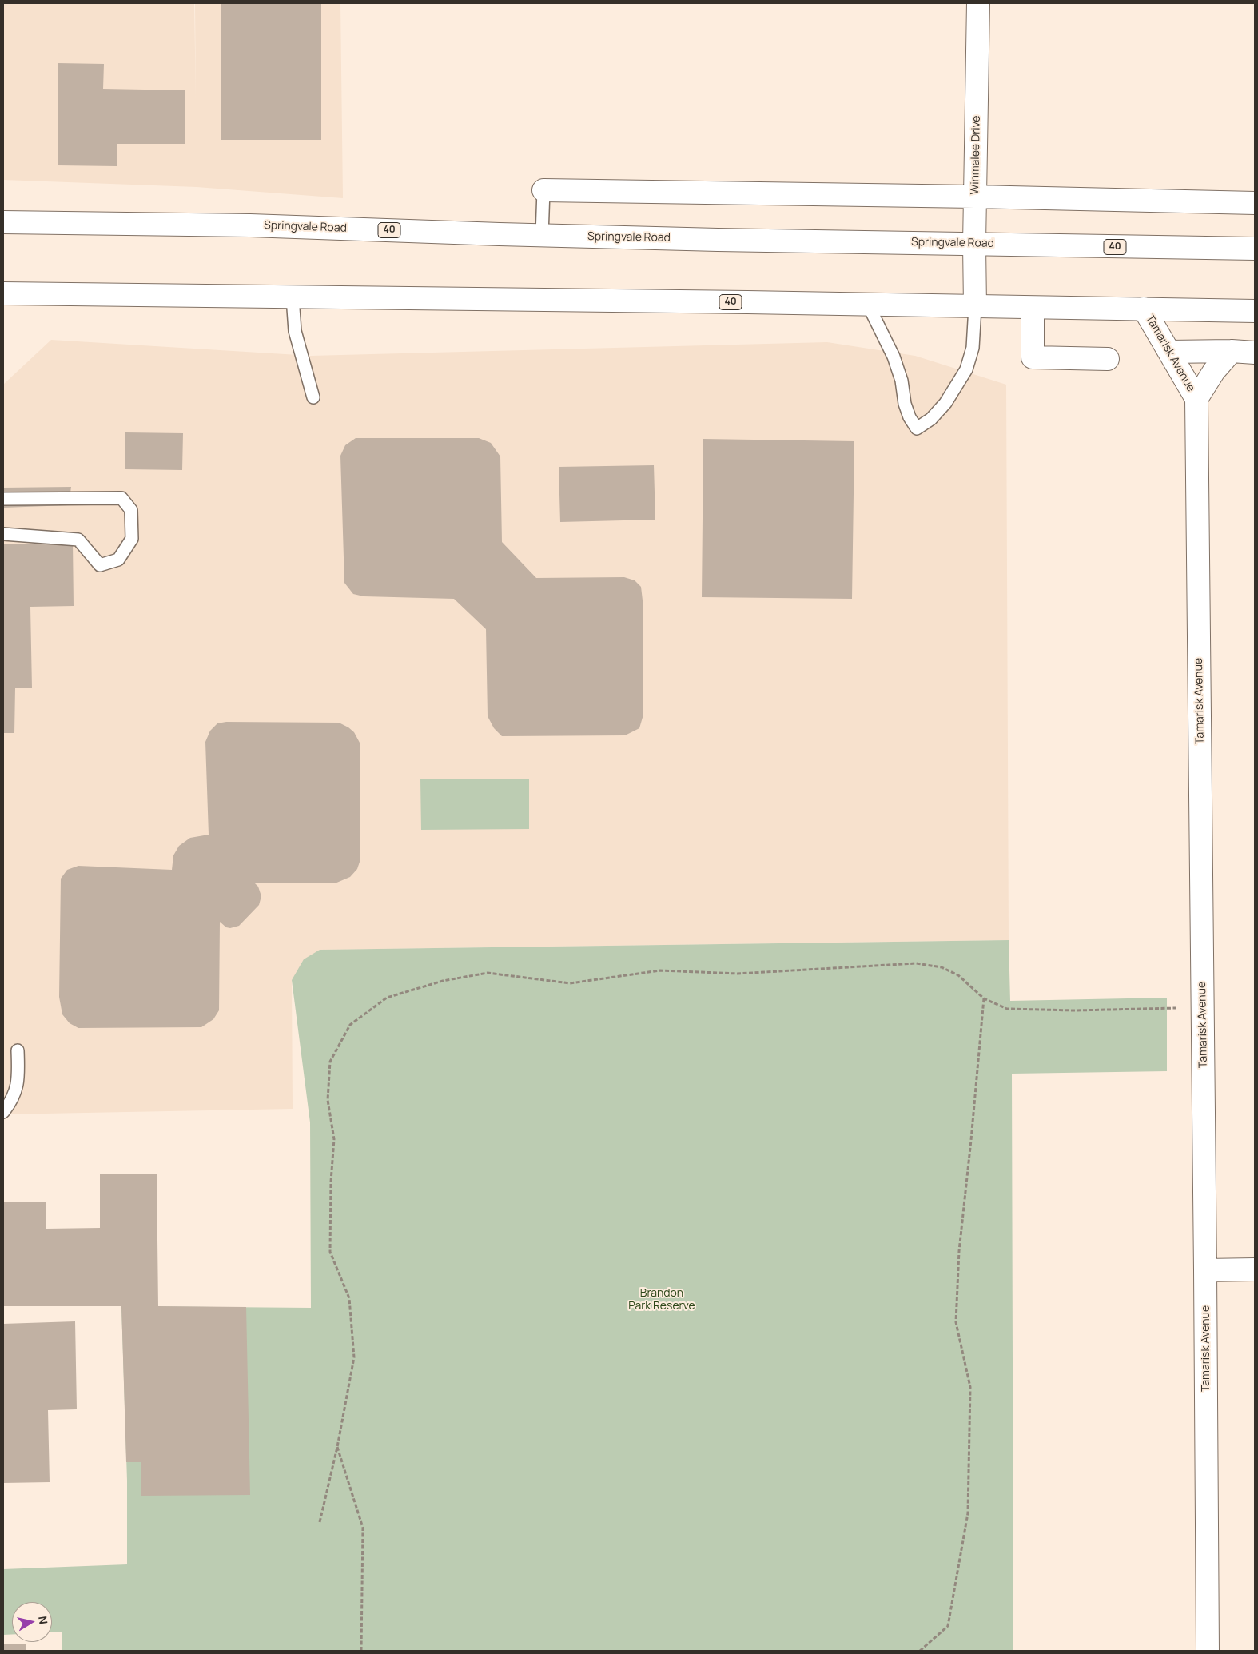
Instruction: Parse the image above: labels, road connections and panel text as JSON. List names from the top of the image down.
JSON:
{
  "streets": {
    "main road": [
      "Winmalee Drive",
      "Springvale Road",
      "40",
      "Tamarisk Avenue"
    ]
  },
  "crossings": [
    ["Winmalee Drive", "Springvale Road"],
    ["Winmalee Drive", "40"],
    ["40", "Tamarisk Avenue"]
  ],
  "parks": ["Brandon Park Reserve"],
  "north": "right"
}
